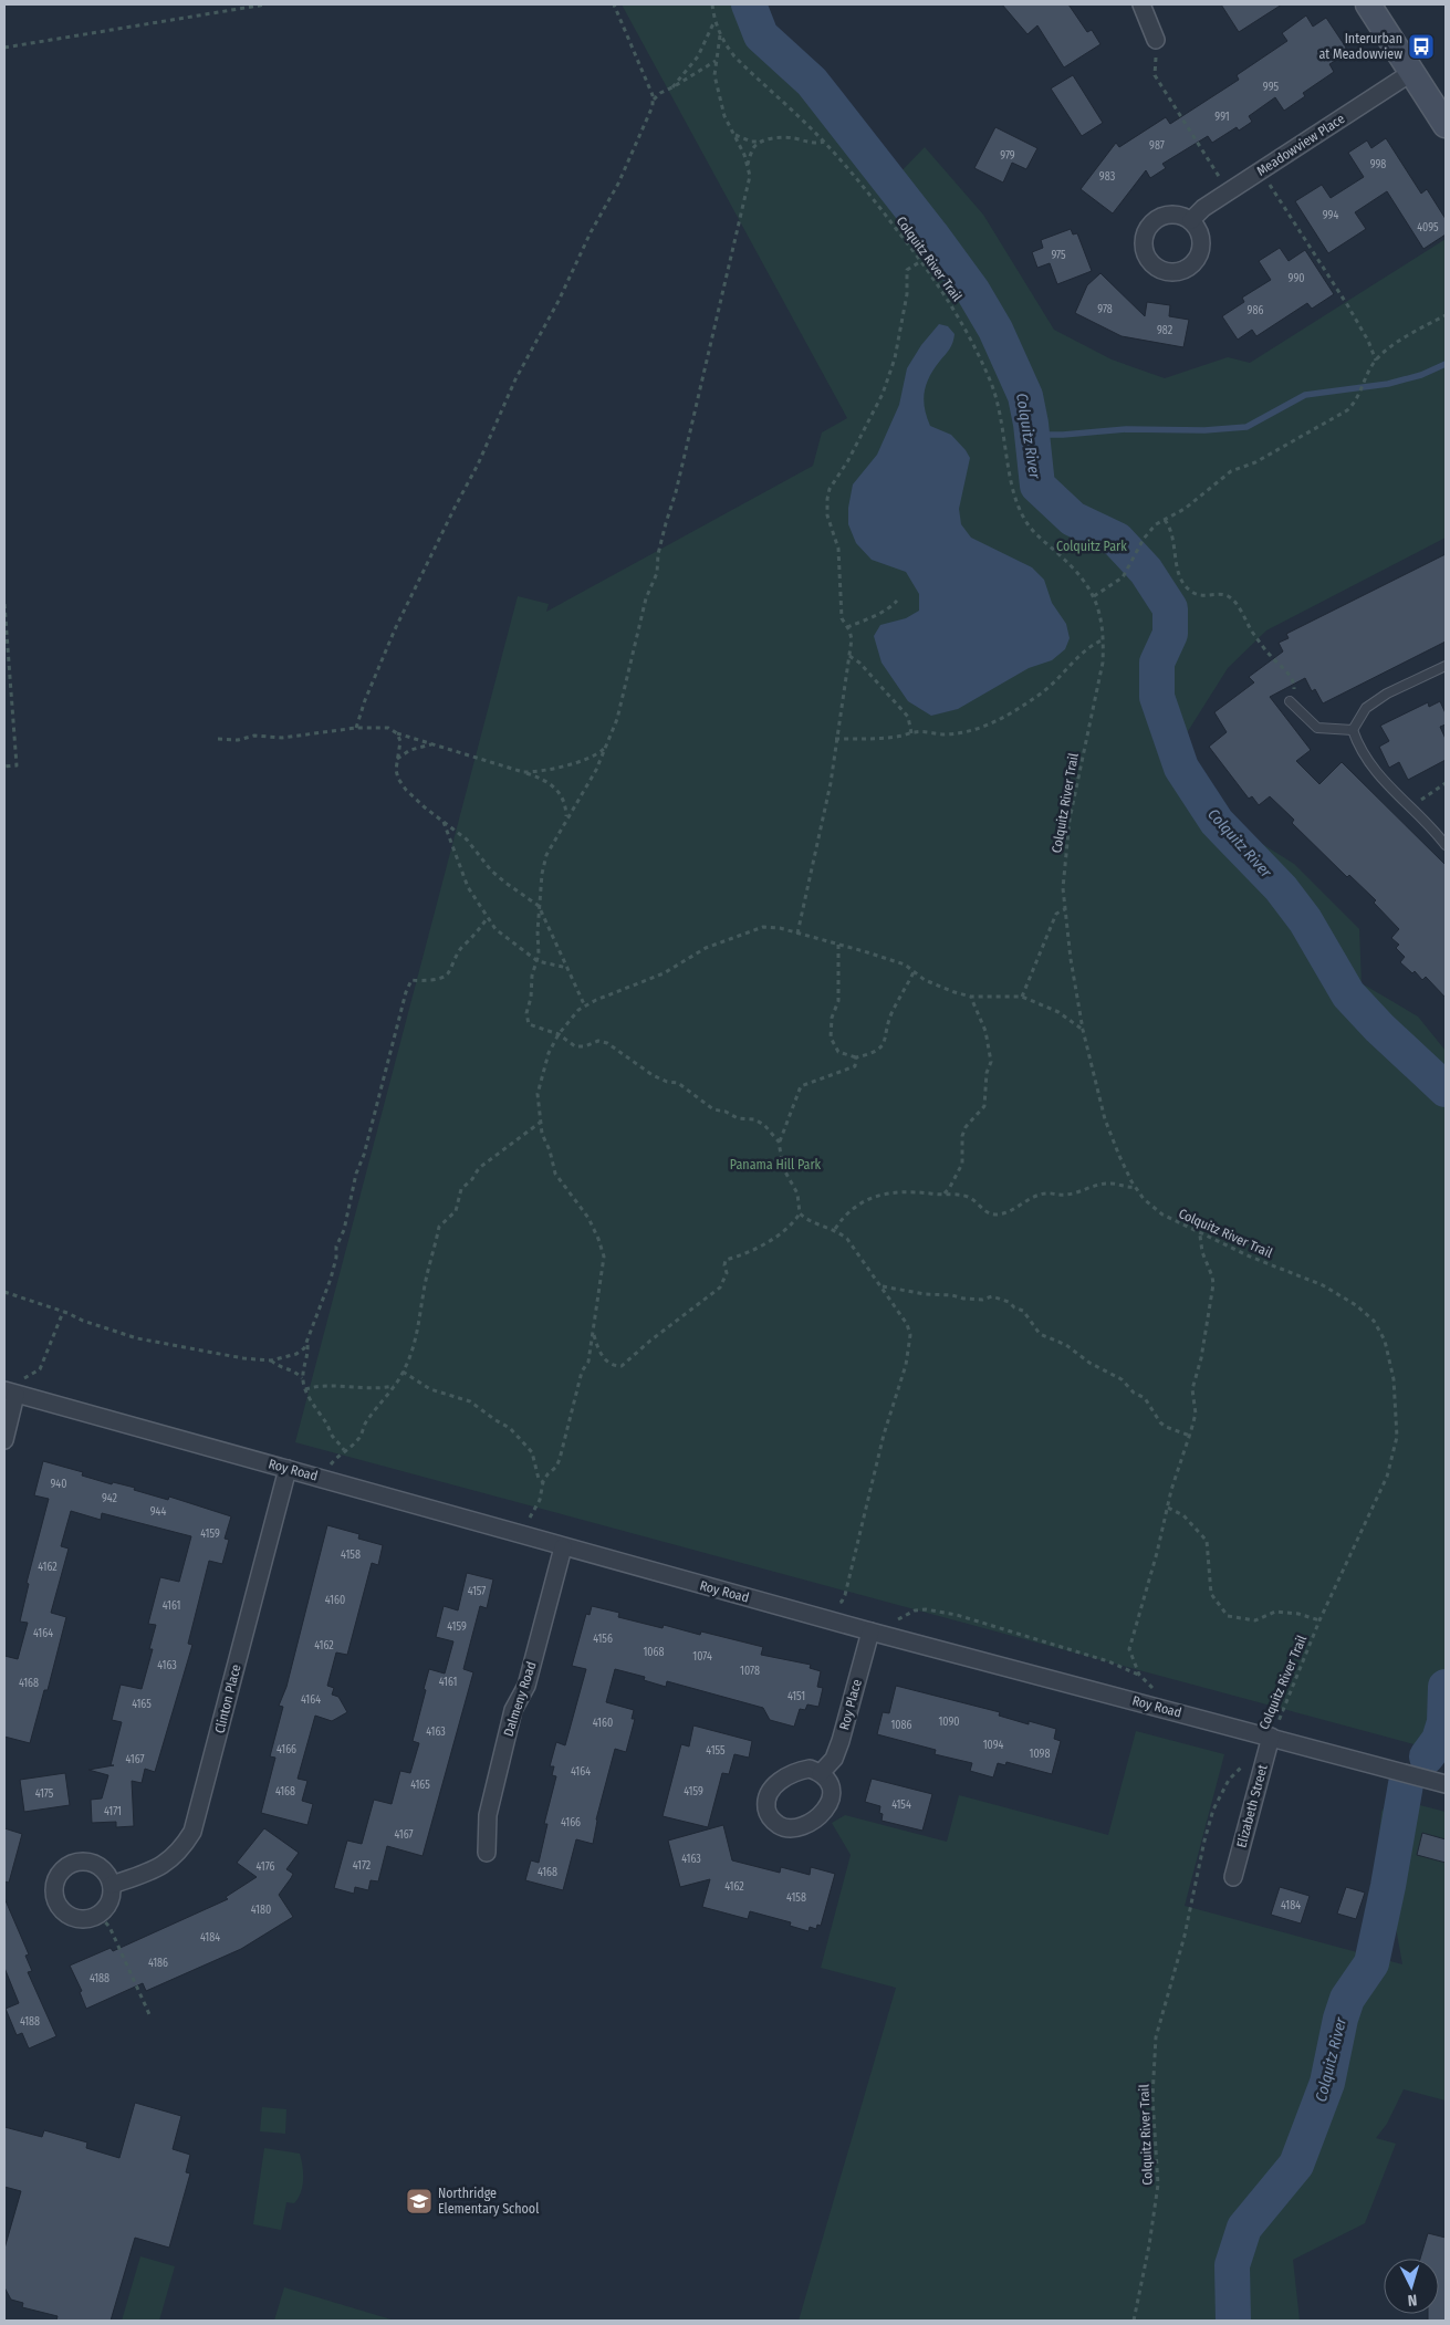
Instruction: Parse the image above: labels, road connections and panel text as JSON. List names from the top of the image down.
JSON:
{
  "streets": {
    "street": [
      "Meadowview Place",
      "Roy Road",
      "Clinton Place",
      "Dalmeny Road",
      "Roy Place",
      "Elizabeth Street"
    ],
    "path": ["Colquitz River Trail"]
  },
  "crossings": [
    ["Colquitz River Trail", "Roy Road"],
    ["Colquitz River Trail", "Elizabeth Street"],
    ["Roy Road", "Clinton Place"],
    ["Roy Road", "Dalmeny Road"],
    ["Roy Road", "Roy Place"],
    ["Roy Road", "Elizabeth Street"]
  ],
  "water": ["Colquitz River"],
  "parks": ["Colquitz Park", "Panama Hill Park"],
  "places": {
    "bus stop": ["Interurban at Meadowview"],
    "school or university": ["Northridge Elementary School"]
  },
  "house_numbers": [
    "995",
    "991",
    "987",
    "979",
    "998",
    "983",
    "994",
    "4095",
    "975",
    "990",
    "978",
    "986",
    "982",
    "940",
    "942",
    "944",
    "4159",
    "4158",
    "4162",
    "4157",
    "4160",
    "4161",
    "4159",
    "4164",
    "4156",
    "4162",
    "1068",
    "1074",
    "4163",
    "1078",
    "4161",
    "4168",
    "4151",
    "4164",
    "4165",
    "1090",
    "4160",
    "1086",
    "4163",
    "1094",
    "4166",
    "4155",
    "1098",
    "4167",
    "4164",
    "4165",
    "4168",
    "4159",
    "4175",
    "4154",
    "4171",
    "4166",
    "4167",
    "4163",
    "4172",
    "4176",
    "4168",
    "4162",
    "4158",
    "4184",
    "4180",
    "4184",
    "4186",
    "4188",
    "4188"
  ],
  "north": "bottom"
}
